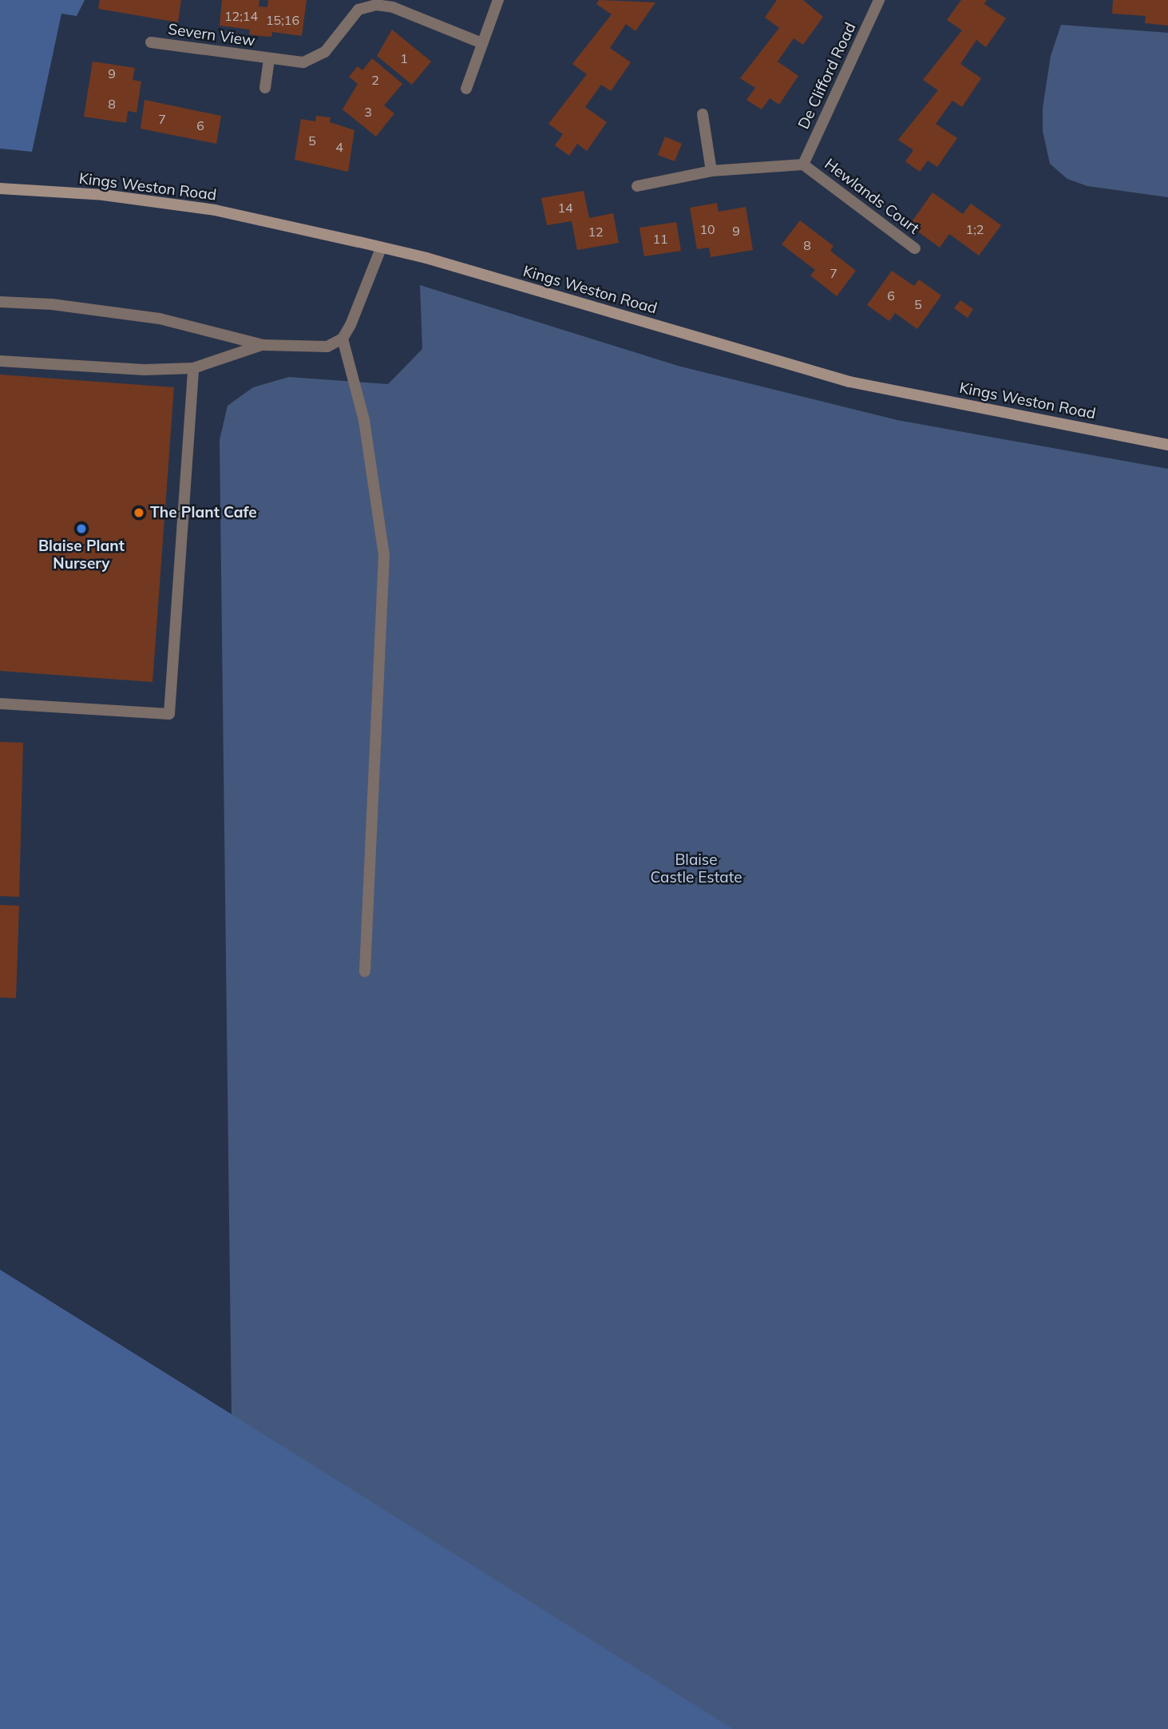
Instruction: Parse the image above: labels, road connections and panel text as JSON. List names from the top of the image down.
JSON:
{
  "streets": {
    "main road": ["Kings Weston Road"],
    "street": ["Severn View", "De Clifford Road", "Hewlands Court"]
  },
  "crossings": [
    ["De Clifford Road", "Hewlands Court"]
  ],
  "parks": ["Blaise Castle Estate"],
  "places": ["The Plant Cafe", "Blaise Plant Nursery"],
  "house_numbers": [
    "12;14",
    "15;16",
    "1",
    "9",
    "2",
    "8",
    "3",
    "7",
    "6",
    "5",
    "4",
    "14",
    "10",
    "1;2",
    "9",
    "12",
    "11",
    "8",
    "7",
    "6",
    "5"
  ]
}
